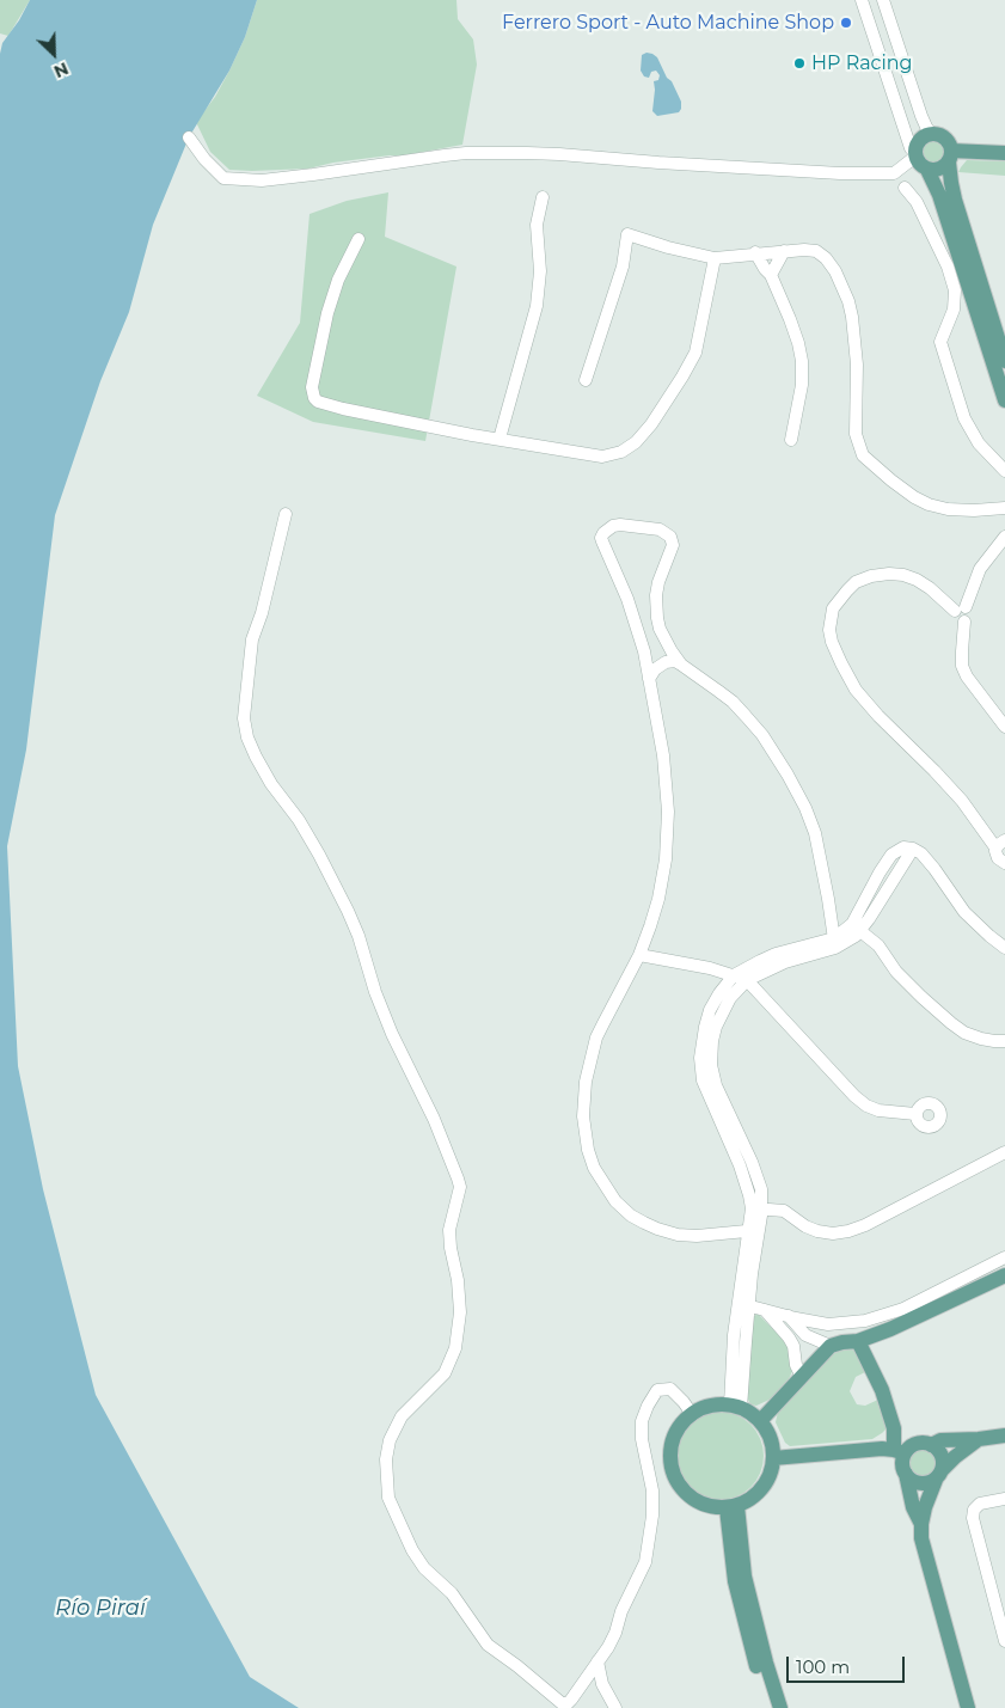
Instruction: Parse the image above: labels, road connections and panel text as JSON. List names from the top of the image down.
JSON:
{
  "water": ["Río Piraí"],
  "places": ["Ferrero Sport - Auto Machine Shop", "HP Racing"],
  "scale_bar": "100 m",
  "north": "bottom right"
}
